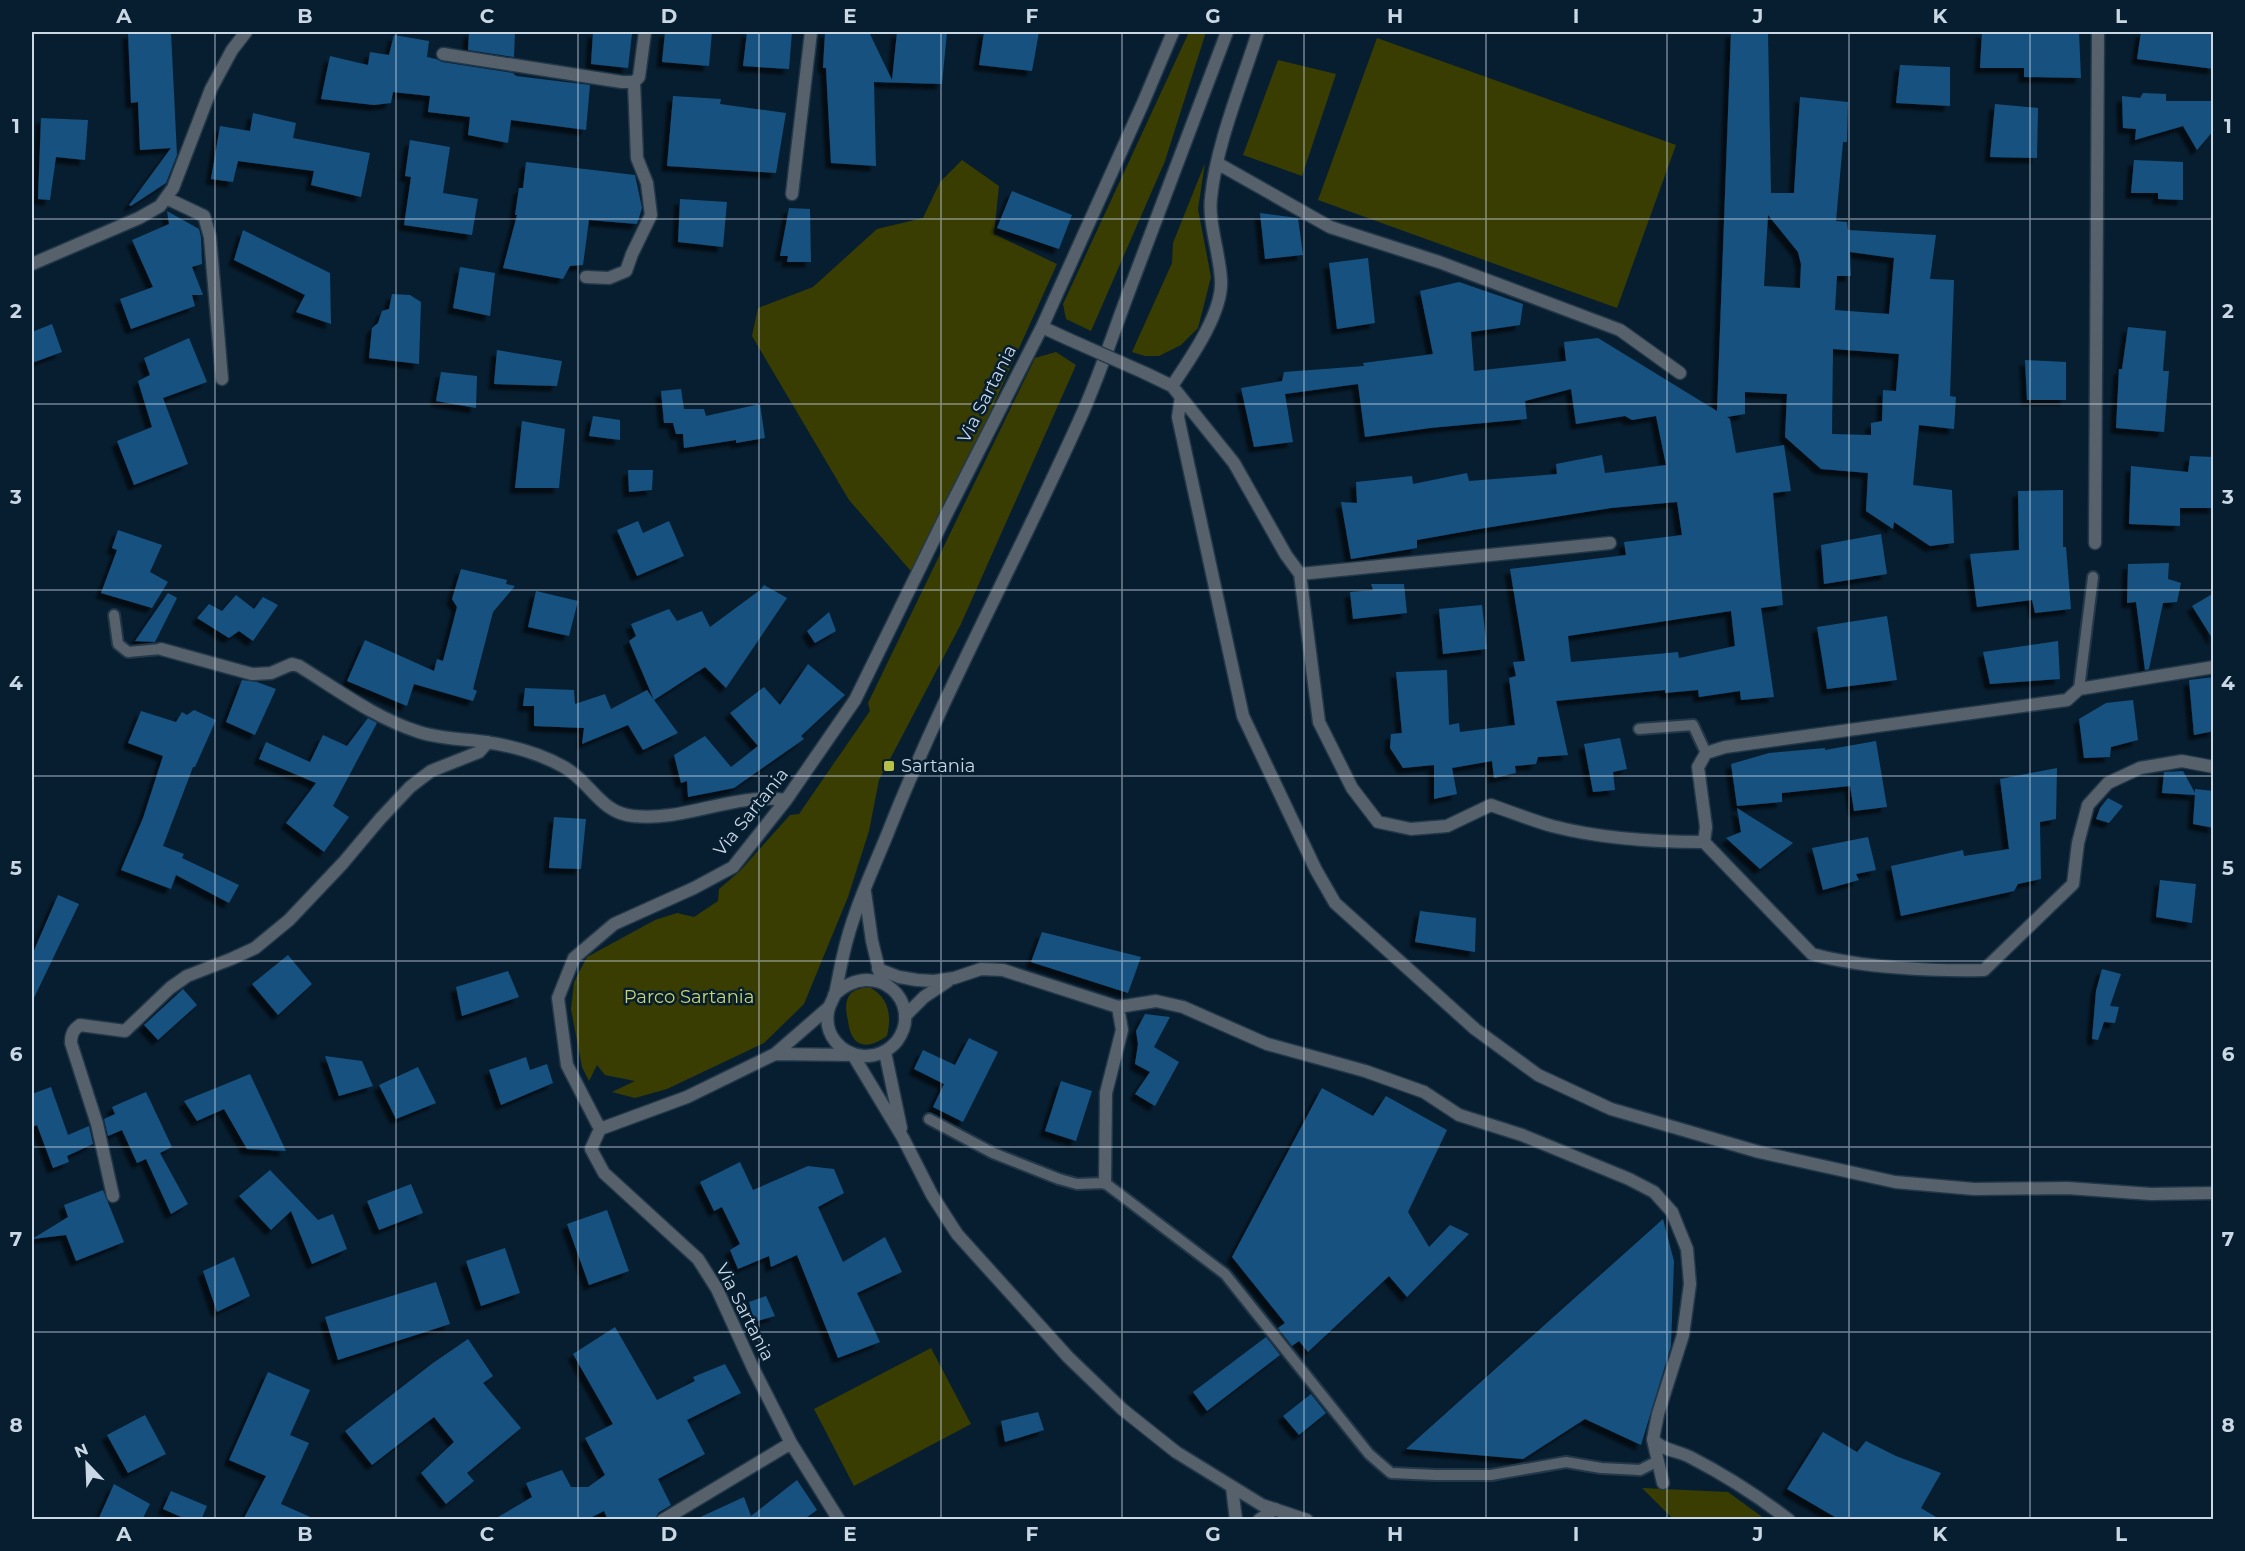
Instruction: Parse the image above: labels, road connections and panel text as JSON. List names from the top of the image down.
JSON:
{
  "streets": {
    "street": ["Via Sartania"]
  },
  "parks": ["Parco Sartania"],
  "places": {
    "transit": ["Sartania"]
  },
  "north": "top left",
  "grid": {
    "columns": [
      "A",
      "B",
      "C",
      "D",
      "E",
      "F",
      "G",
      "H",
      "I",
      "J",
      "K",
      "L"
    ],
    "rows": [
      "1",
      "2",
      "3",
      "4",
      "5",
      "6",
      "7",
      "8"
    ]
  }
}
